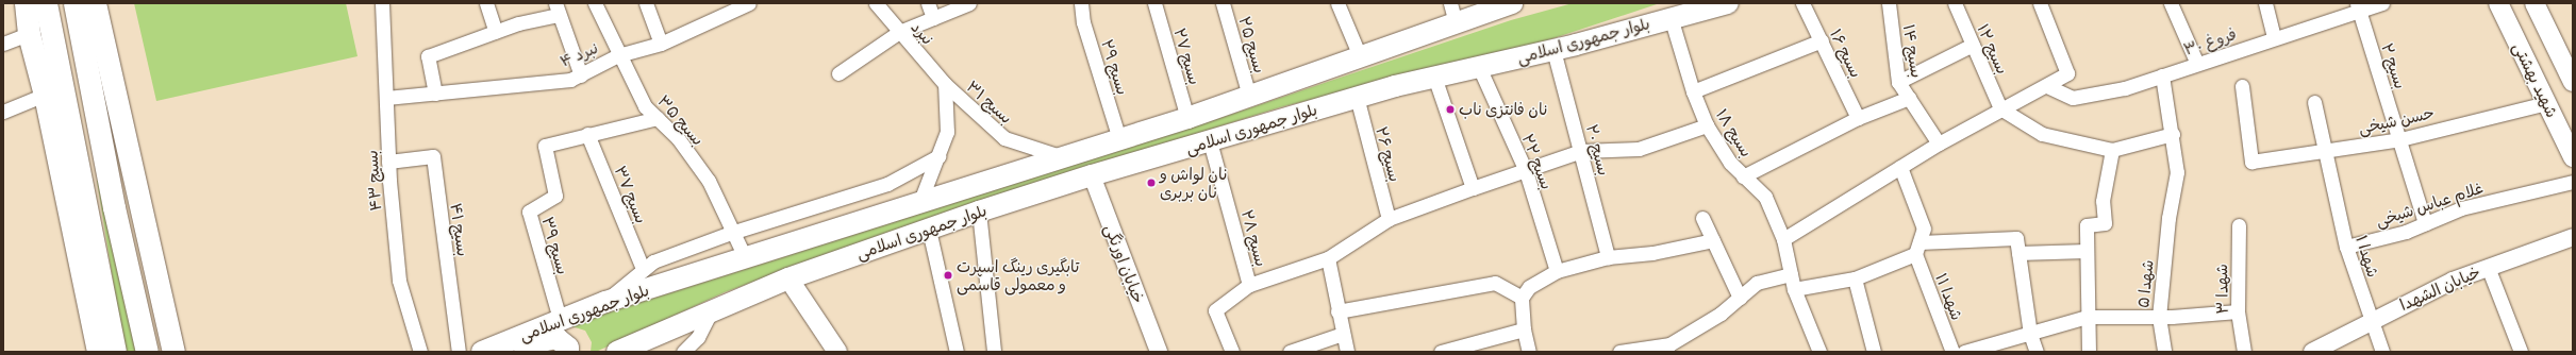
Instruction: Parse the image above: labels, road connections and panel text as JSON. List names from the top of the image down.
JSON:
{
  "streets": {
    "main road": ["بلوار جمهوری اسلامی", "شهید بهشتی"],
    "street": [
      "نبرد",
      "فروغ ۳۰",
      "بسیج ۲۵",
      "بسیج ۱۲",
      "بسیج ۱۴",
      "بسیج ۱۶",
      "نبرد ۴",
      "بسیج ۲۷",
      "بسیج ۲",
      "بسیج ۲۹",
      "بسیج ۳۱",
      "بسیج ۳۵",
      "حسن شیخی",
      "بسیج ۱۸",
      "بسیج ۲۰",
      "بسیج ۲۶",
      "بسیج ۲۲",
      "بسیج ۴۳",
      "بسیج ۳۷",
      "غلام عباس شیخی",
      "بسیج ۴۱",
      "بسیج ۲۸",
      "بسیج ۳۹",
      "شهدا ۱",
      "خیابان اورنگی",
      "شهدا ۵",
      "خیابان الشهدا",
      "شهدا ۳",
      "شهدا ۱۱"
    ]
  },
  "crossings": [
    ["نبرد", "بسیج ۳۱"],
    ["بلوار جمهوری اسلامی", "بسیج ۲۵"],
    ["بلوار جمهوری اسلامی", "بسیج ۲۷"],
    ["بلوار جمهوری اسلامی", "بسیج ۲۹"],
    ["بلوار جمهوری اسلامی", "بسیج ۳۱"],
    ["بلوار جمهوری اسلامی", "بسیج ۳۵"],
    ["بلوار جمهوری اسلامی", "بسیج ۱۸"],
    ["بلوار جمهوری اسلامی", "بسیج ۲۰"],
    ["بلوار جمهوری اسلامی", "بسیج ۲۶"],
    ["بلوار جمهوری اسلامی", "بسیج ۲۲"],
    ["بلوار جمهوری اسلامی", "بسیج ۲۸"],
    ["بلوار جمهوری اسلامی", "بسیج ۳۹"],
    ["بلوار جمهوری اسلامی", "خیابان اورنگی"],
    ["فروغ ۳۰", "بسیج ۲"],
    ["فروغ ۳۰", "شهدا ۵"],
    ["نبرد ۴", "بسیج ۳۵"],
    ["نبرد ۴", "بسیج ۴۳"],
    ["بسیج ۲", "حسن شیخی"],
    ["بسیج ۲", "غلام عباس شیخی"],
    ["شهید بهشتی", "حسن شیخی"],
    ["حسن شیخی", "شهدا ۱"],
    ["بسیج ۴۳", "بسیج ۴۱"],
    ["بسیج ۳۷", "بسیج ۳۹"],
    ["غلام عباس شیخی", "شهدا ۱"],
    ["شهدا ۱", "خیابان الشهدا"]
  ],
  "places": ["نان فانتزی ناب", "نان لواش و نان بربری", "تابگیری رینگ اسپرت و معمولی قاسمی"]
}
